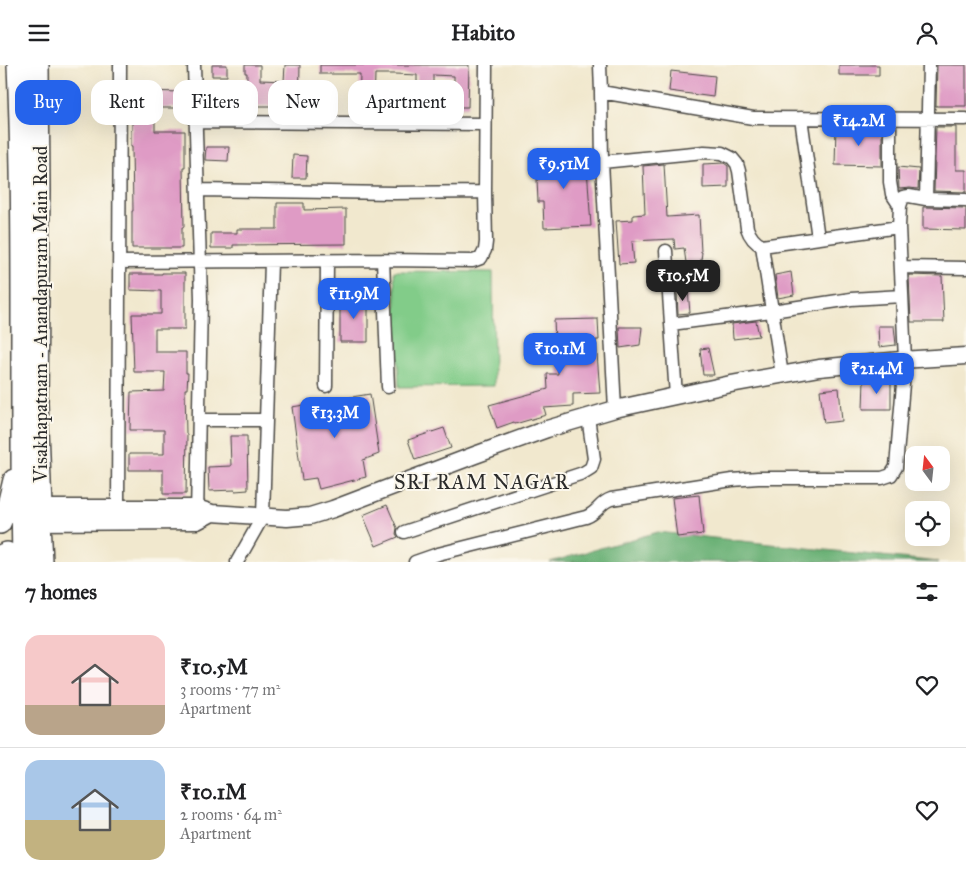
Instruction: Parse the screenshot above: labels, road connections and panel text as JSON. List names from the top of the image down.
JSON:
{
  "streets": {
    "main road": ["Visakhapatnam - Anandapuram Main Road"]
  },
  "districts": ["SRI RAM NAGAR"],
  "north": "top",
  "page": {
    "header": "Habito",
    "chip": [
      "Buy",
      "Rent",
      "Filters",
      "New",
      "Apartment"
    ],
    "price": [
      "₹14.2M",
      "₹9.51M",
      "₹10.5M",
      "₹11.9M",
      "₹10.1M",
      "₹21.4M",
      "₹13.3M"
    ],
    "heading": "7 homes",
    "list": [
      {
        "name": "₹10.5M",
        "note": "3 rooms · 77 m² · Apartment"
      },
      {
        "name": "₹10.1M",
        "note": "2 rooms · 64 m² · Apartment"
      }
    ]
  }
}
